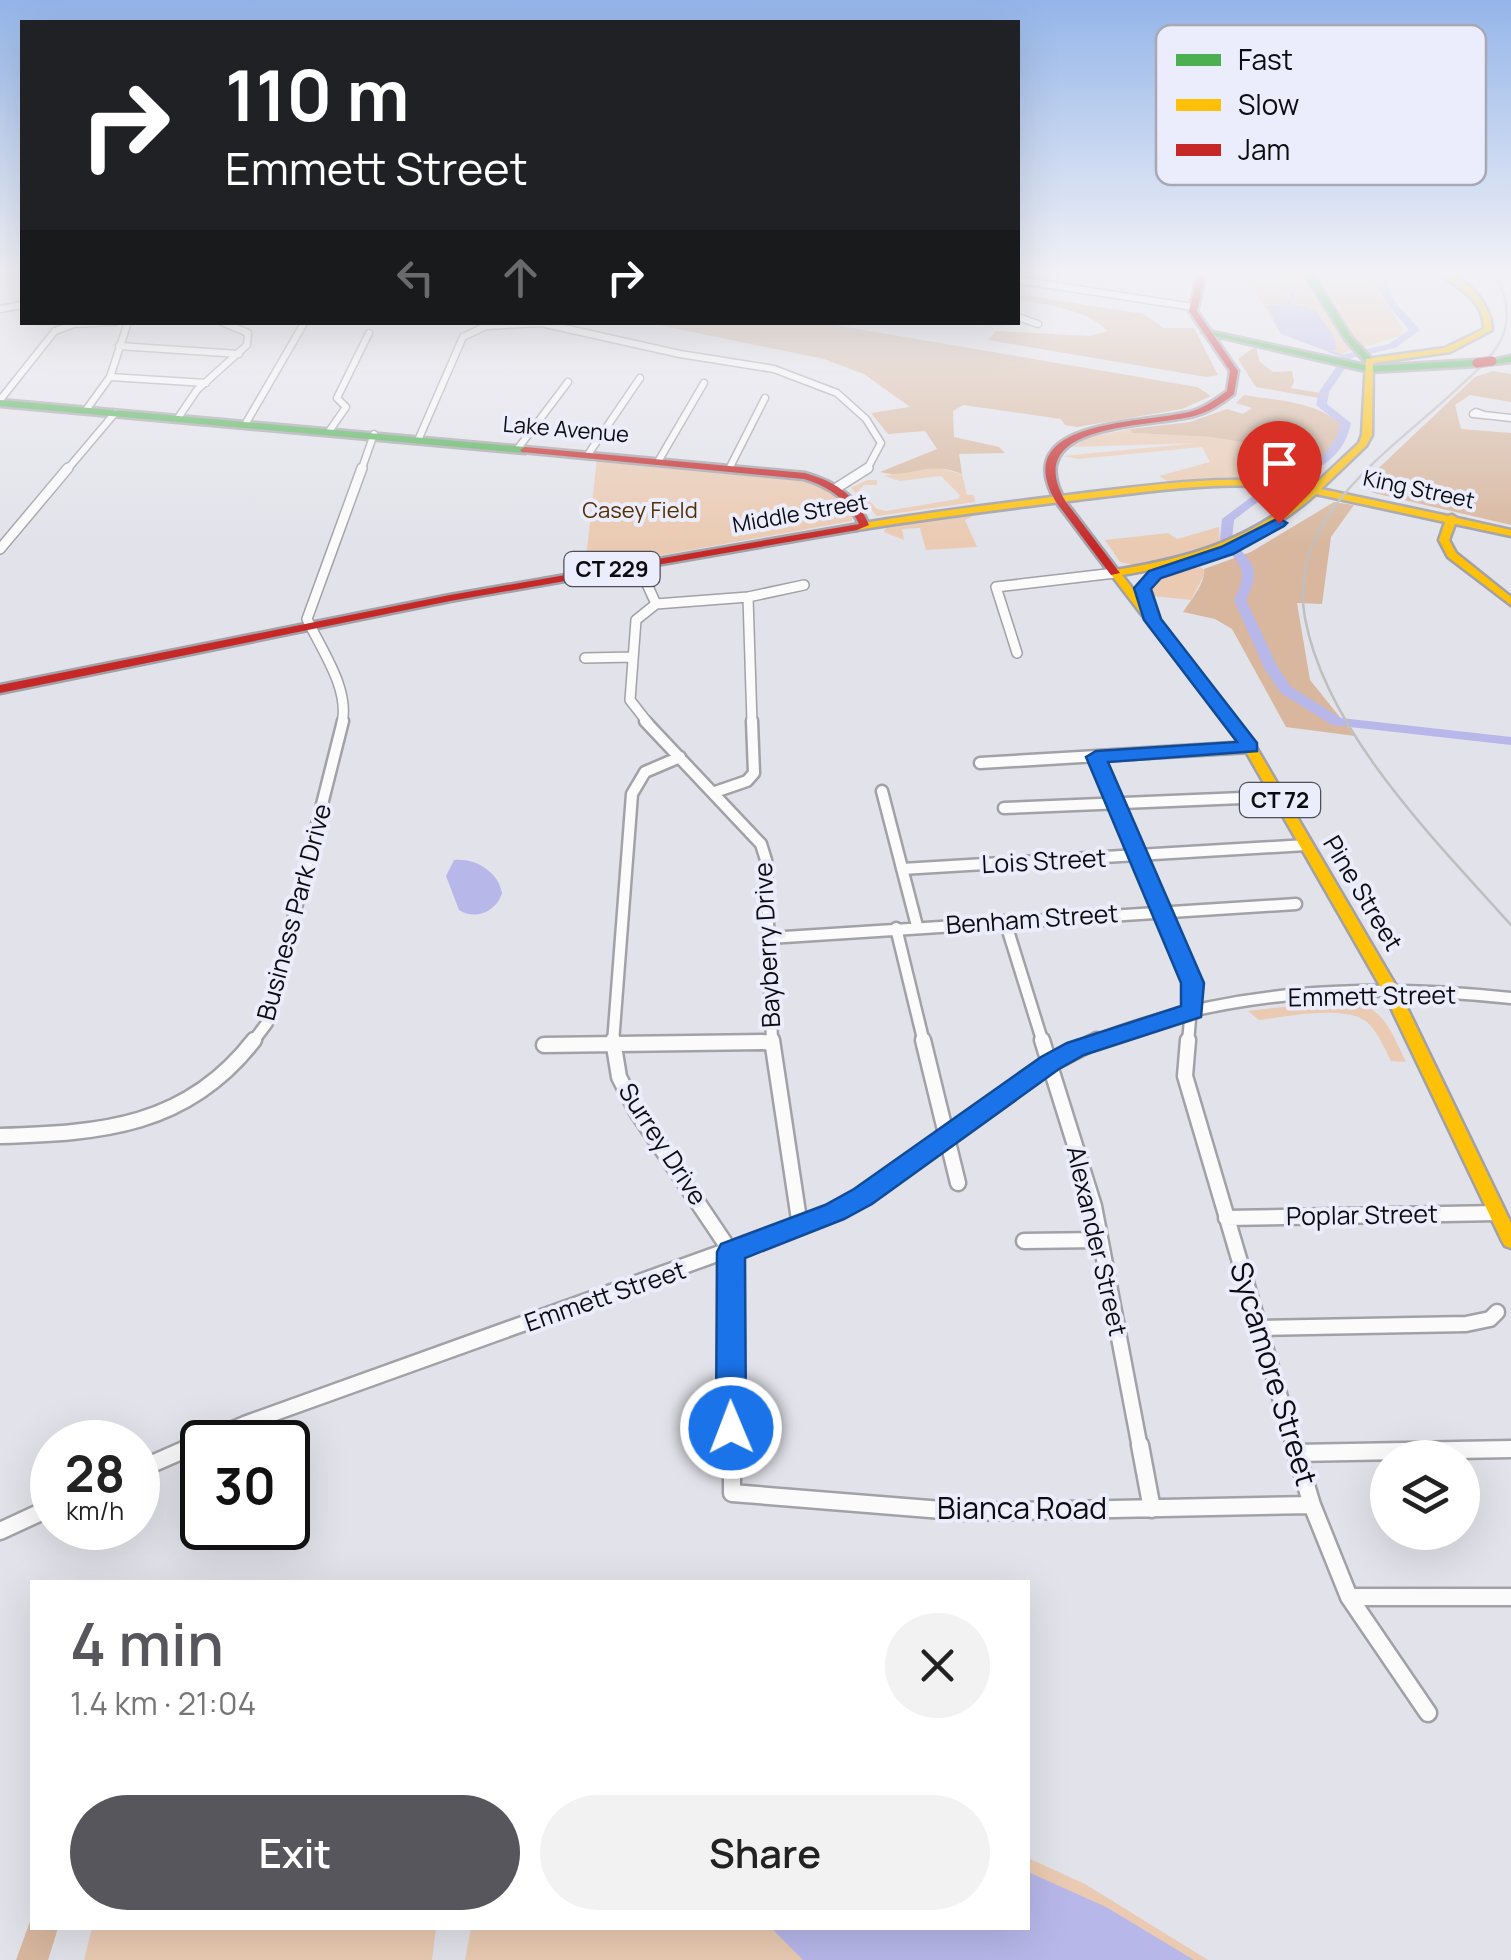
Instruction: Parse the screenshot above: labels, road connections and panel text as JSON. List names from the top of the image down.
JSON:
{
  "streets": {
    "main road": [
      "Lake Avenue",
      "King Street",
      "Middle Street",
      "CT 229",
      "CT 72",
      "Pine Street"
    ],
    "street": [
      "Lois Street",
      "Business Park Drive",
      "Benham Street",
      "Bayberry Drive",
      "Emmett Street",
      "Surrey Drive",
      "Poplar Street",
      "Alexander Street",
      "Sycamore Street",
      "Bianca Road"
    ]
  },
  "crossings": [
    ["King Street", "Middle Street"],
    ["Middle Street", "Pine Street"],
    ["Middle Street", "Business Park Drive"],
    ["Lois Street", "Pine Street"],
    ["Lois Street", "Sycamore Street"],
    ["Pine Street", "Emmett Street"],
    ["Pine Street", "Poplar Street"],
    ["Benham Street", "Bayberry Drive"],
    ["Benham Street", "Alexander Street"],
    ["Benham Street", "Sycamore Street"],
    ["Bayberry Drive", "Emmett Street"],
    ["Bayberry Drive", "Surrey Drive"],
    ["Emmett Street", "Surrey Drive"],
    ["Emmett Street", "Alexander Street"],
    ["Emmett Street", "Sycamore Street"],
    ["Emmett Street", "Bianca Road"],
    ["Surrey Drive", "Bianca Road"],
    ["Poplar Street", "Sycamore Street"],
    ["Alexander Street", "Bianca Road"],
    ["Sycamore Street", "Bianca Road"]
  ],
  "parks": ["Casey Field"],
  "legend": ["Fast", "Slow", "Jam"],
  "page": {
    "turn": ["110 m", "Emmett Street"],
    "speed": "28 km/h",
    "limit": "30",
    "heading": ["4 min", "1.4 km · 21:04"],
    "buttons": ["Exit", "Share"]
  }
}
